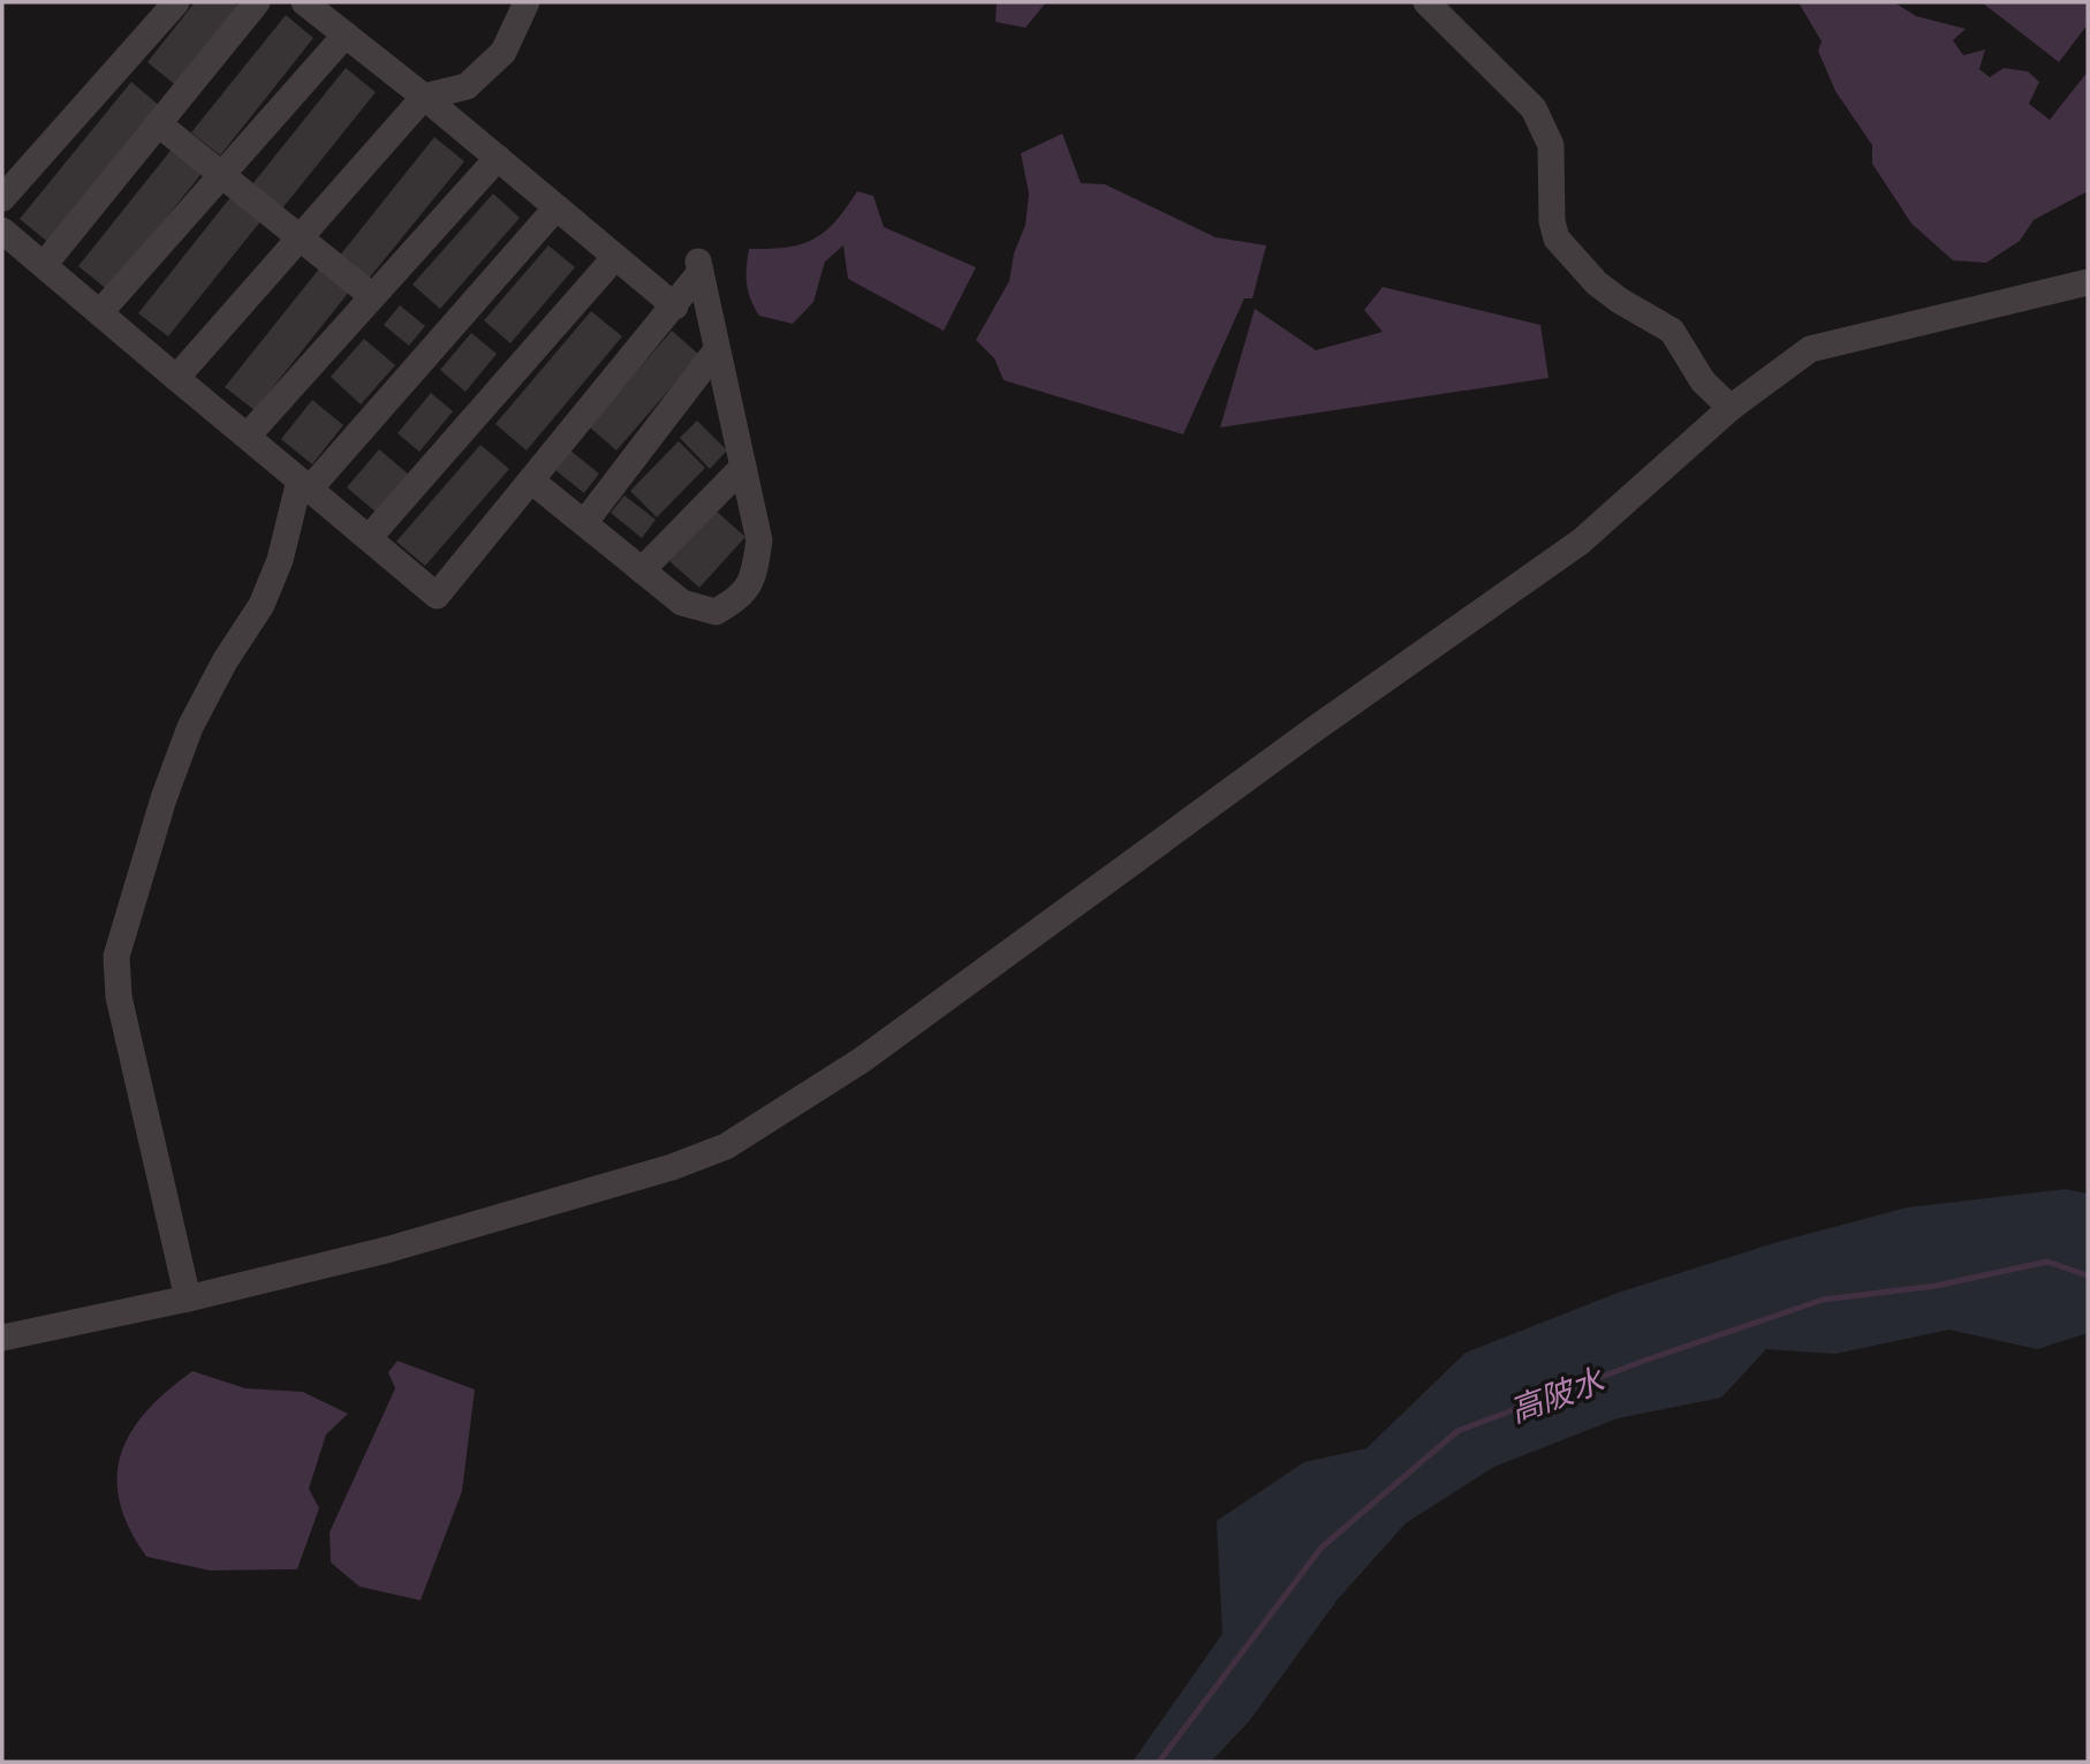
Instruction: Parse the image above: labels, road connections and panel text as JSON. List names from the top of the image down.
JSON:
{
  "water": ["高陂水"]
}
